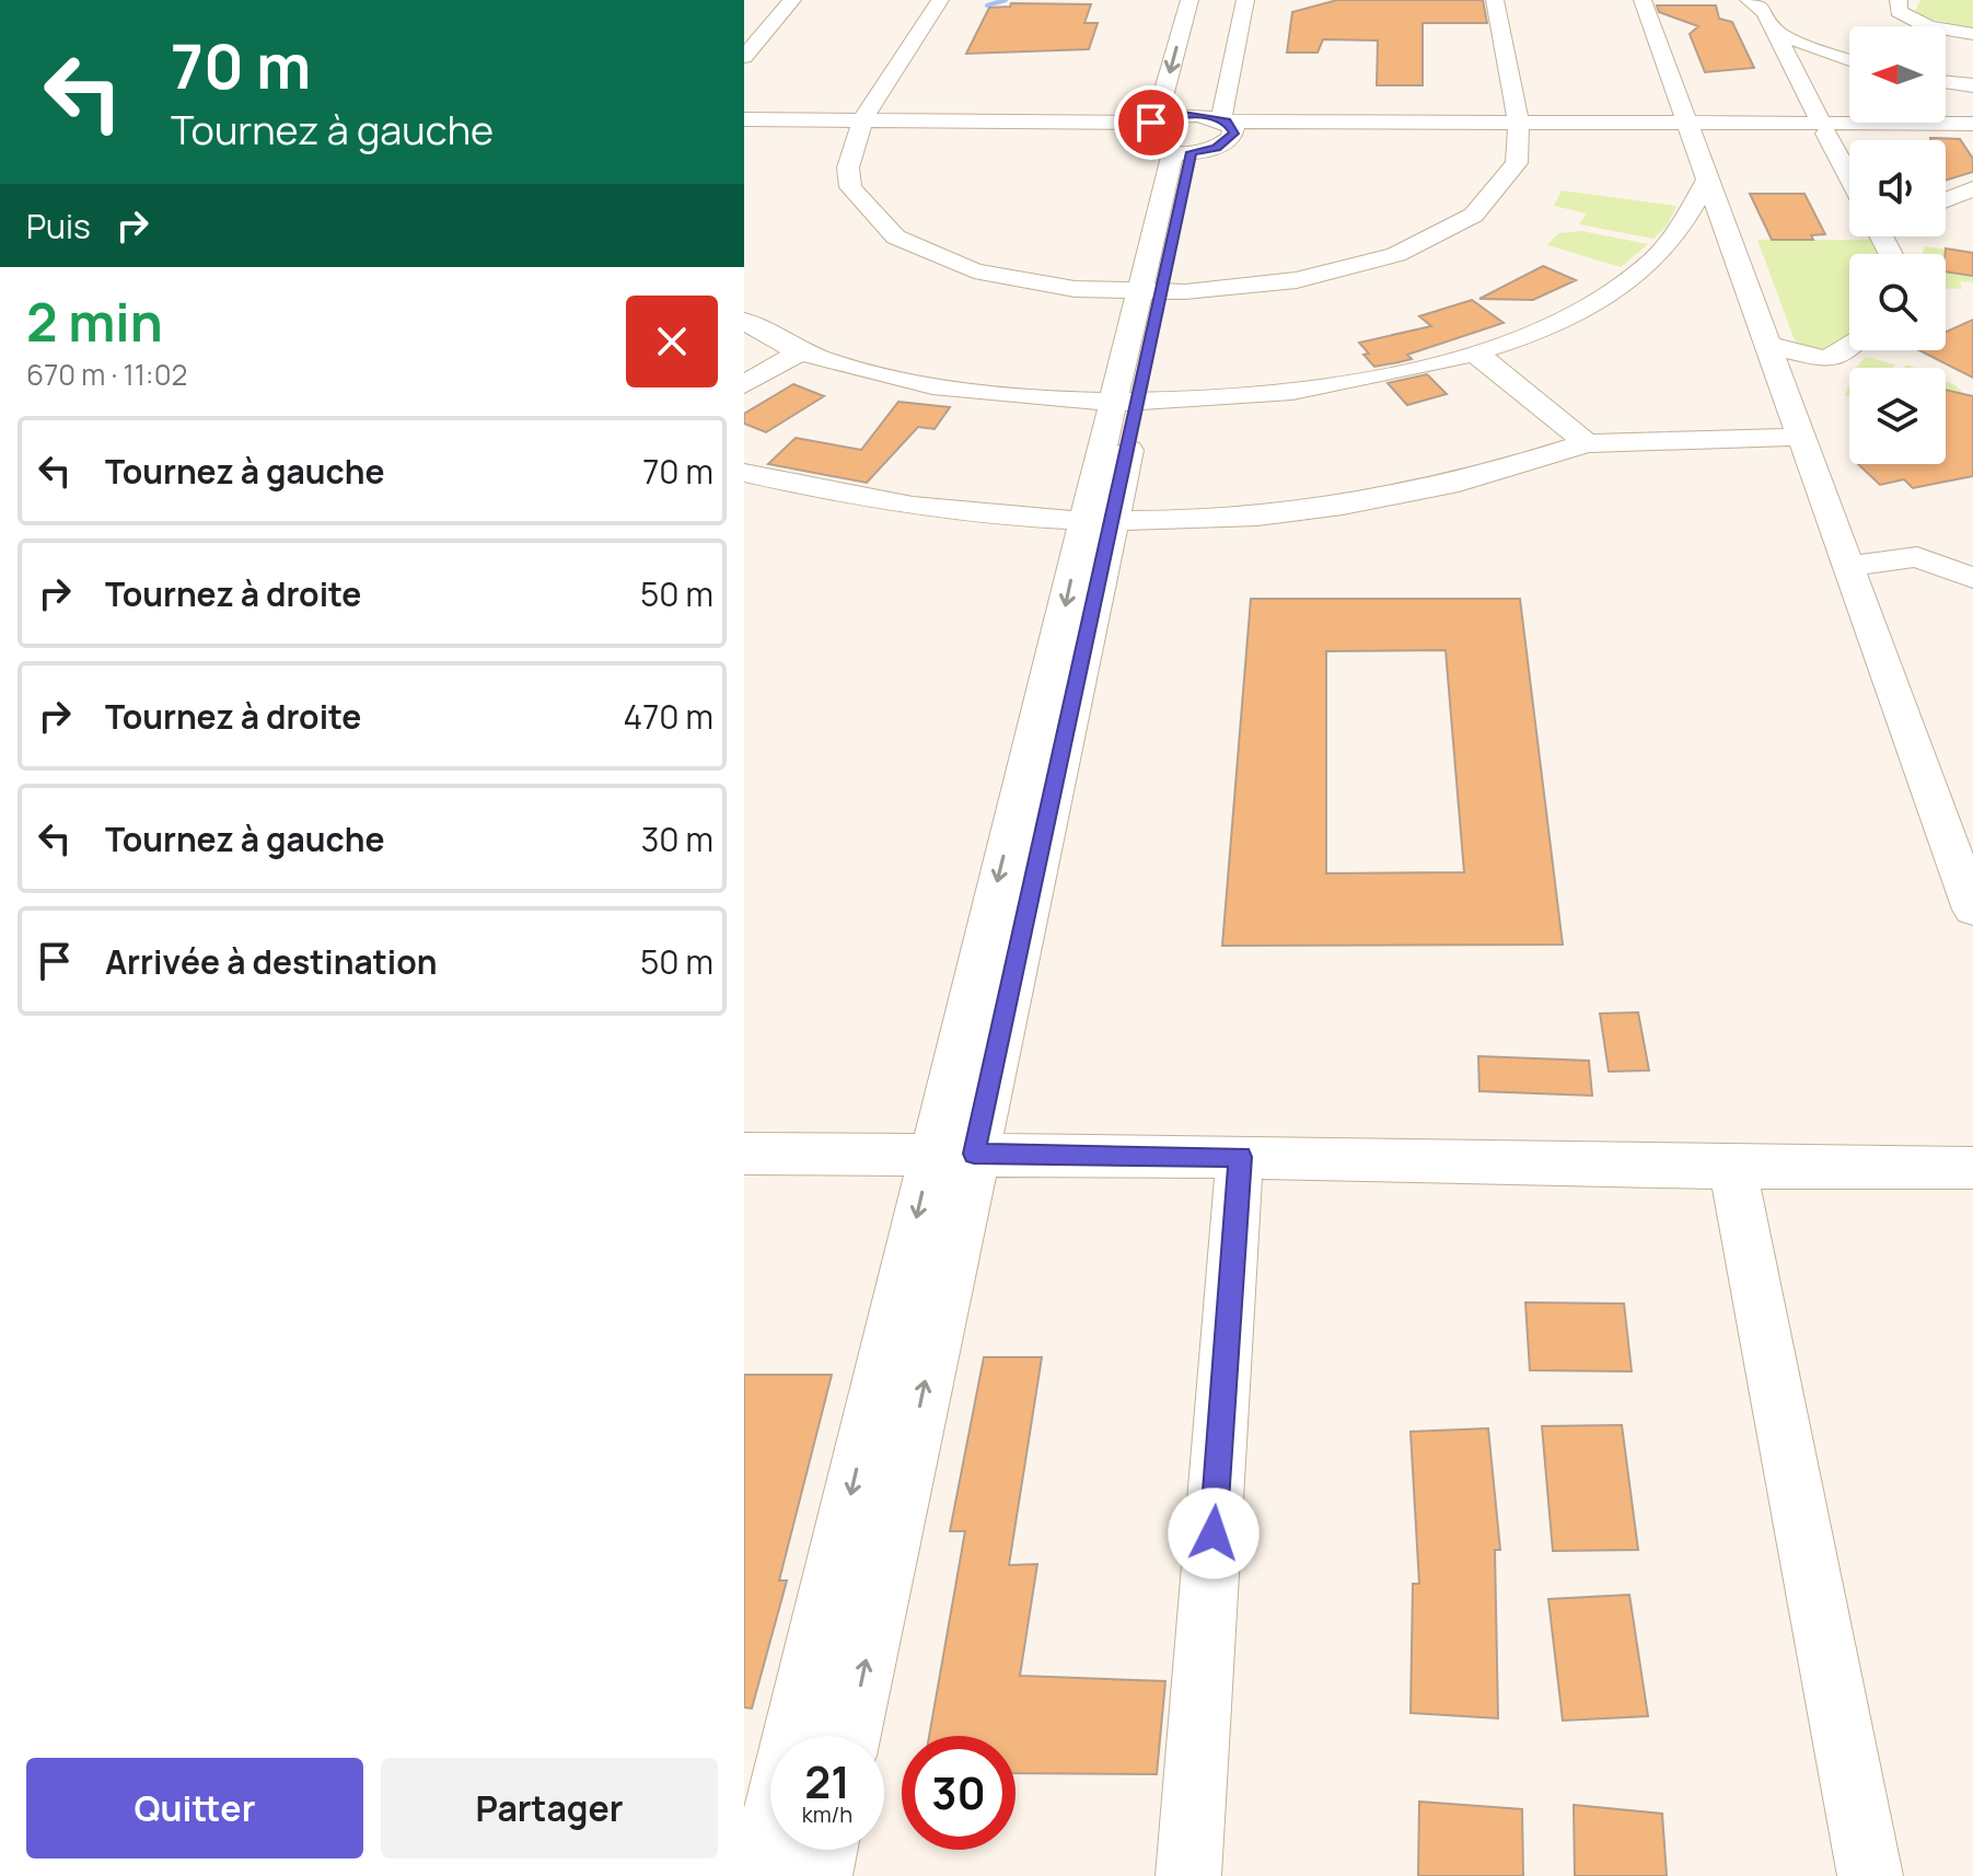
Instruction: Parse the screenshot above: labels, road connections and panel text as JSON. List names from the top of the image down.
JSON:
{
  "north": "left",
  "page": {
    "turn": ["70 m", "Tournez à gauche"],
    "then": "Puis",
    "heading": ["2 min", "670 m · 11:02"],
    "list": [
      {
        "name": "Tournez à gauche",
        "value": "70 m"
      },
      {
        "name": "Tournez à droite",
        "value": "50 m"
      },
      {
        "name": "Tournez à droite",
        "value": "470 m"
      },
      {
        "name": "Tournez à gauche",
        "value": "30 m"
      },
      {
        "name": "Arrivée à destination",
        "value": "50 m"
      }
    ],
    "speed": "21 km/h",
    "limit": "30",
    "buttons": ["Quitter", "Partager"]
  }
}
